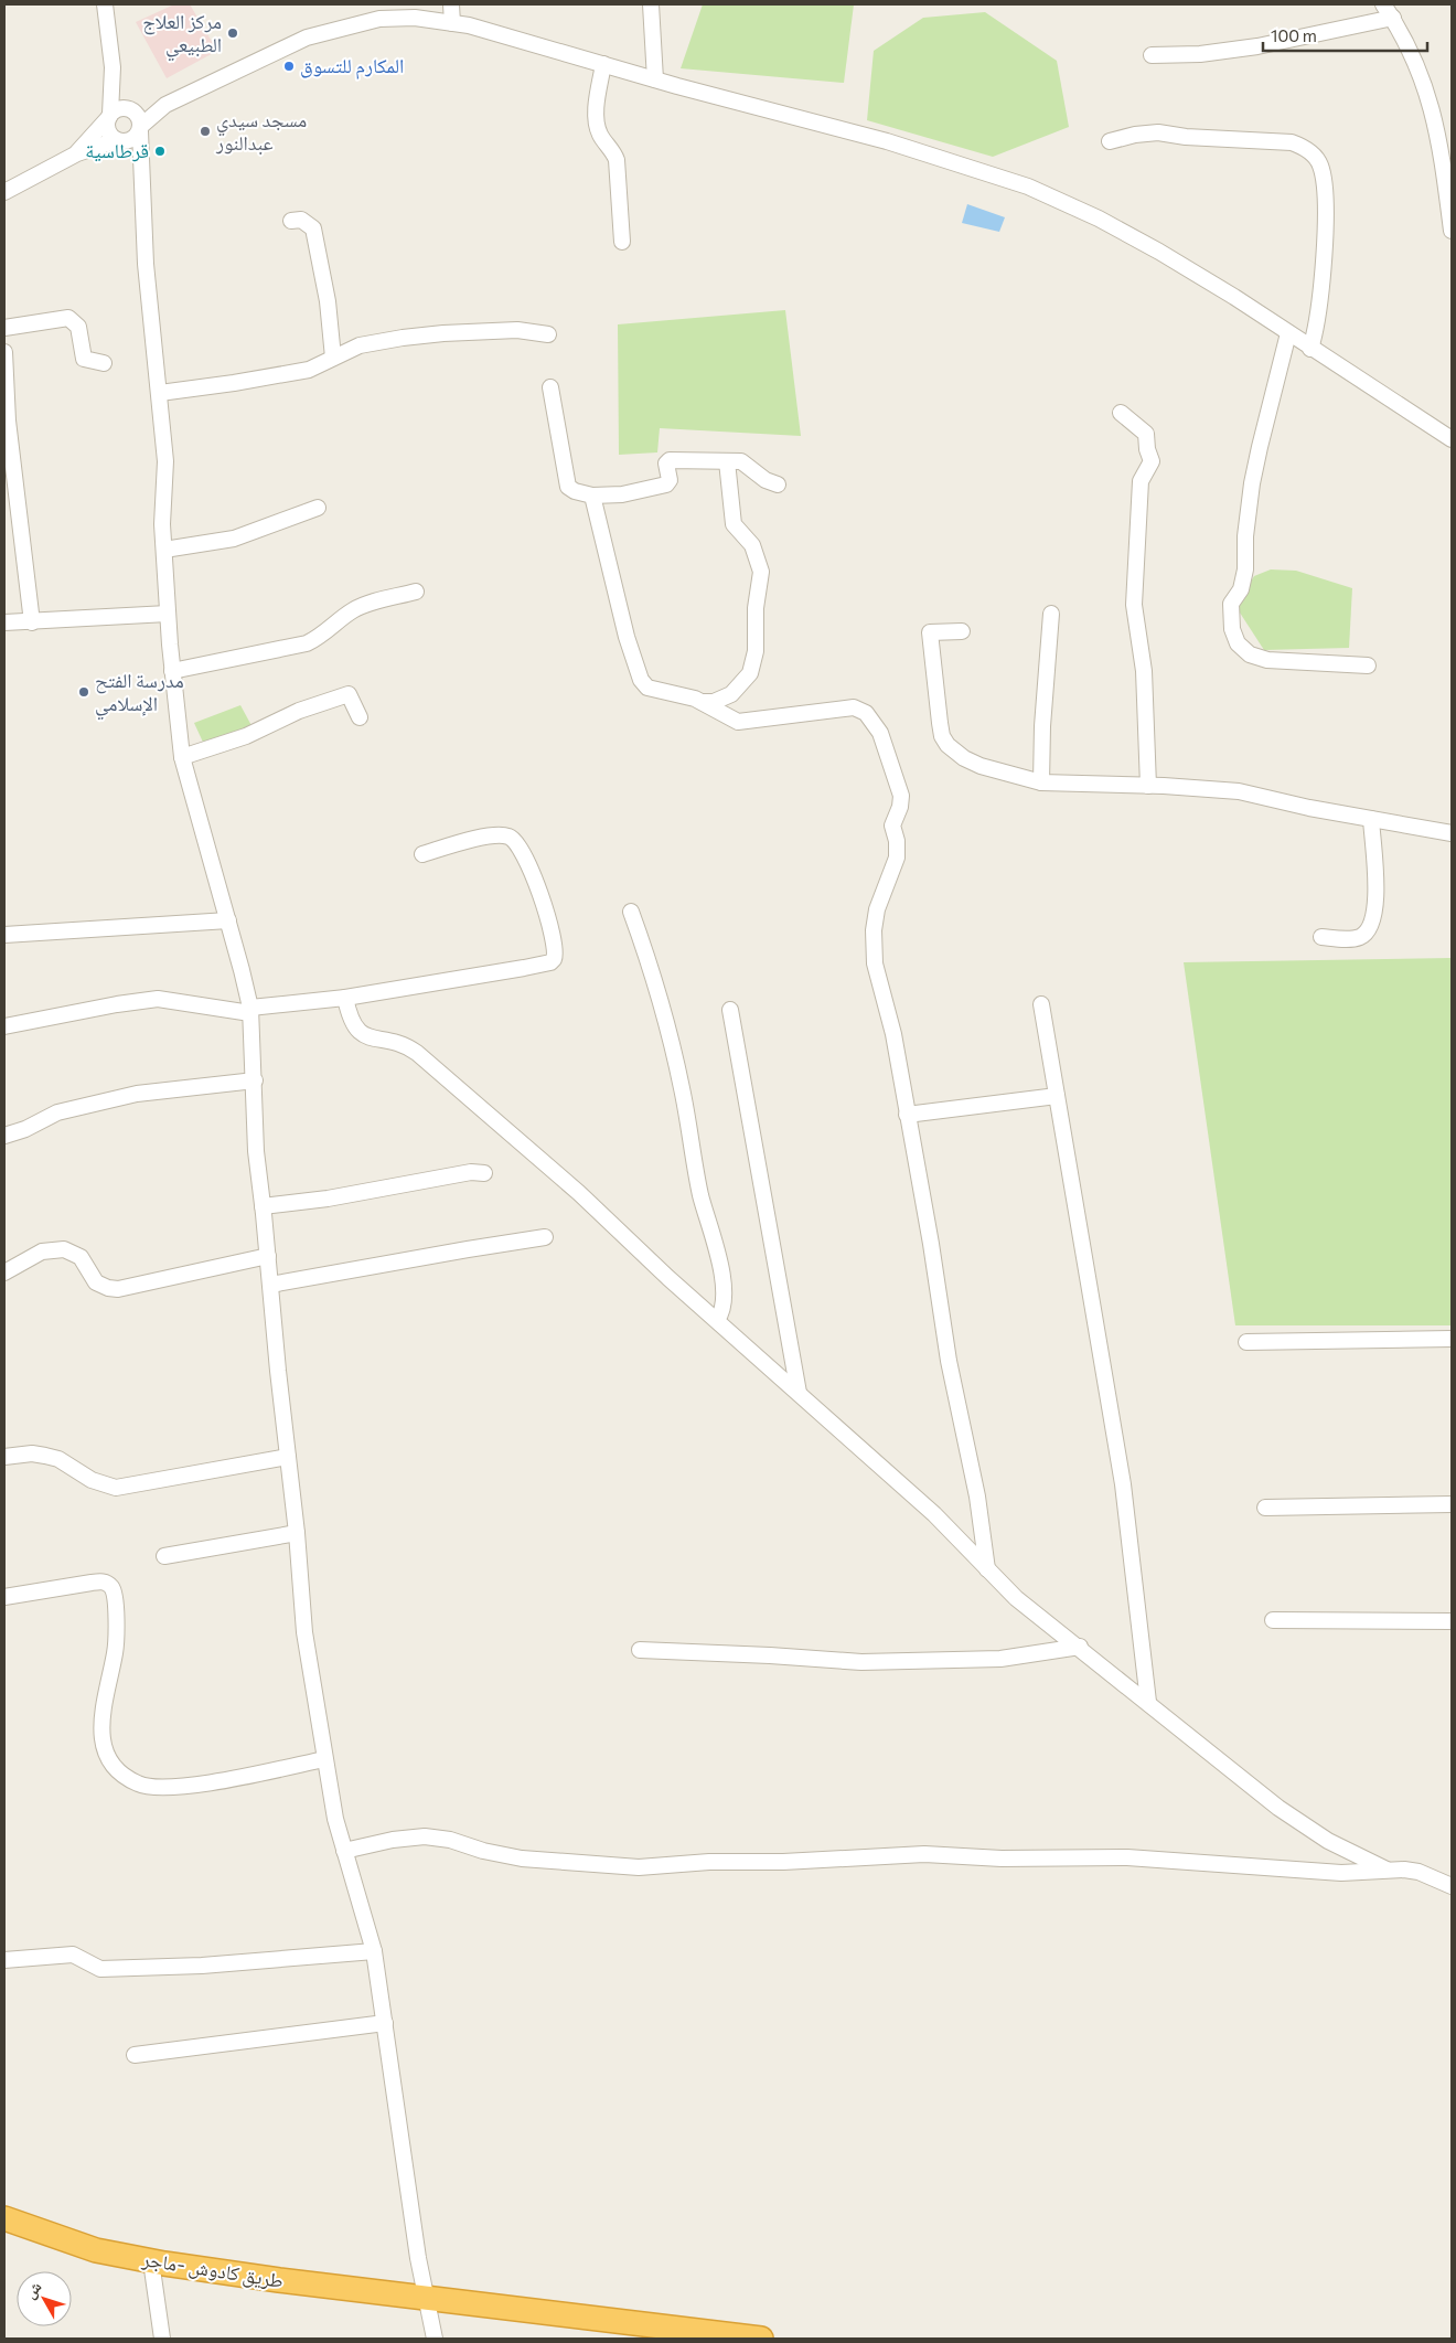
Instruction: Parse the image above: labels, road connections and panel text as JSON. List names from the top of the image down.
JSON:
{
  "streets": {
    "highway": ["طريق كادوش -ماجر"]
  },
  "places": [
    "مركز العلاج الطبيعي",
    "المكارم للتسوق",
    "مسجد سيدي عبدالنور",
    "قرطاسية",
    "مدرسة الفتح الإسلامي"
  ],
  "scale_bar": "100 m",
  "north": "top left"
}
